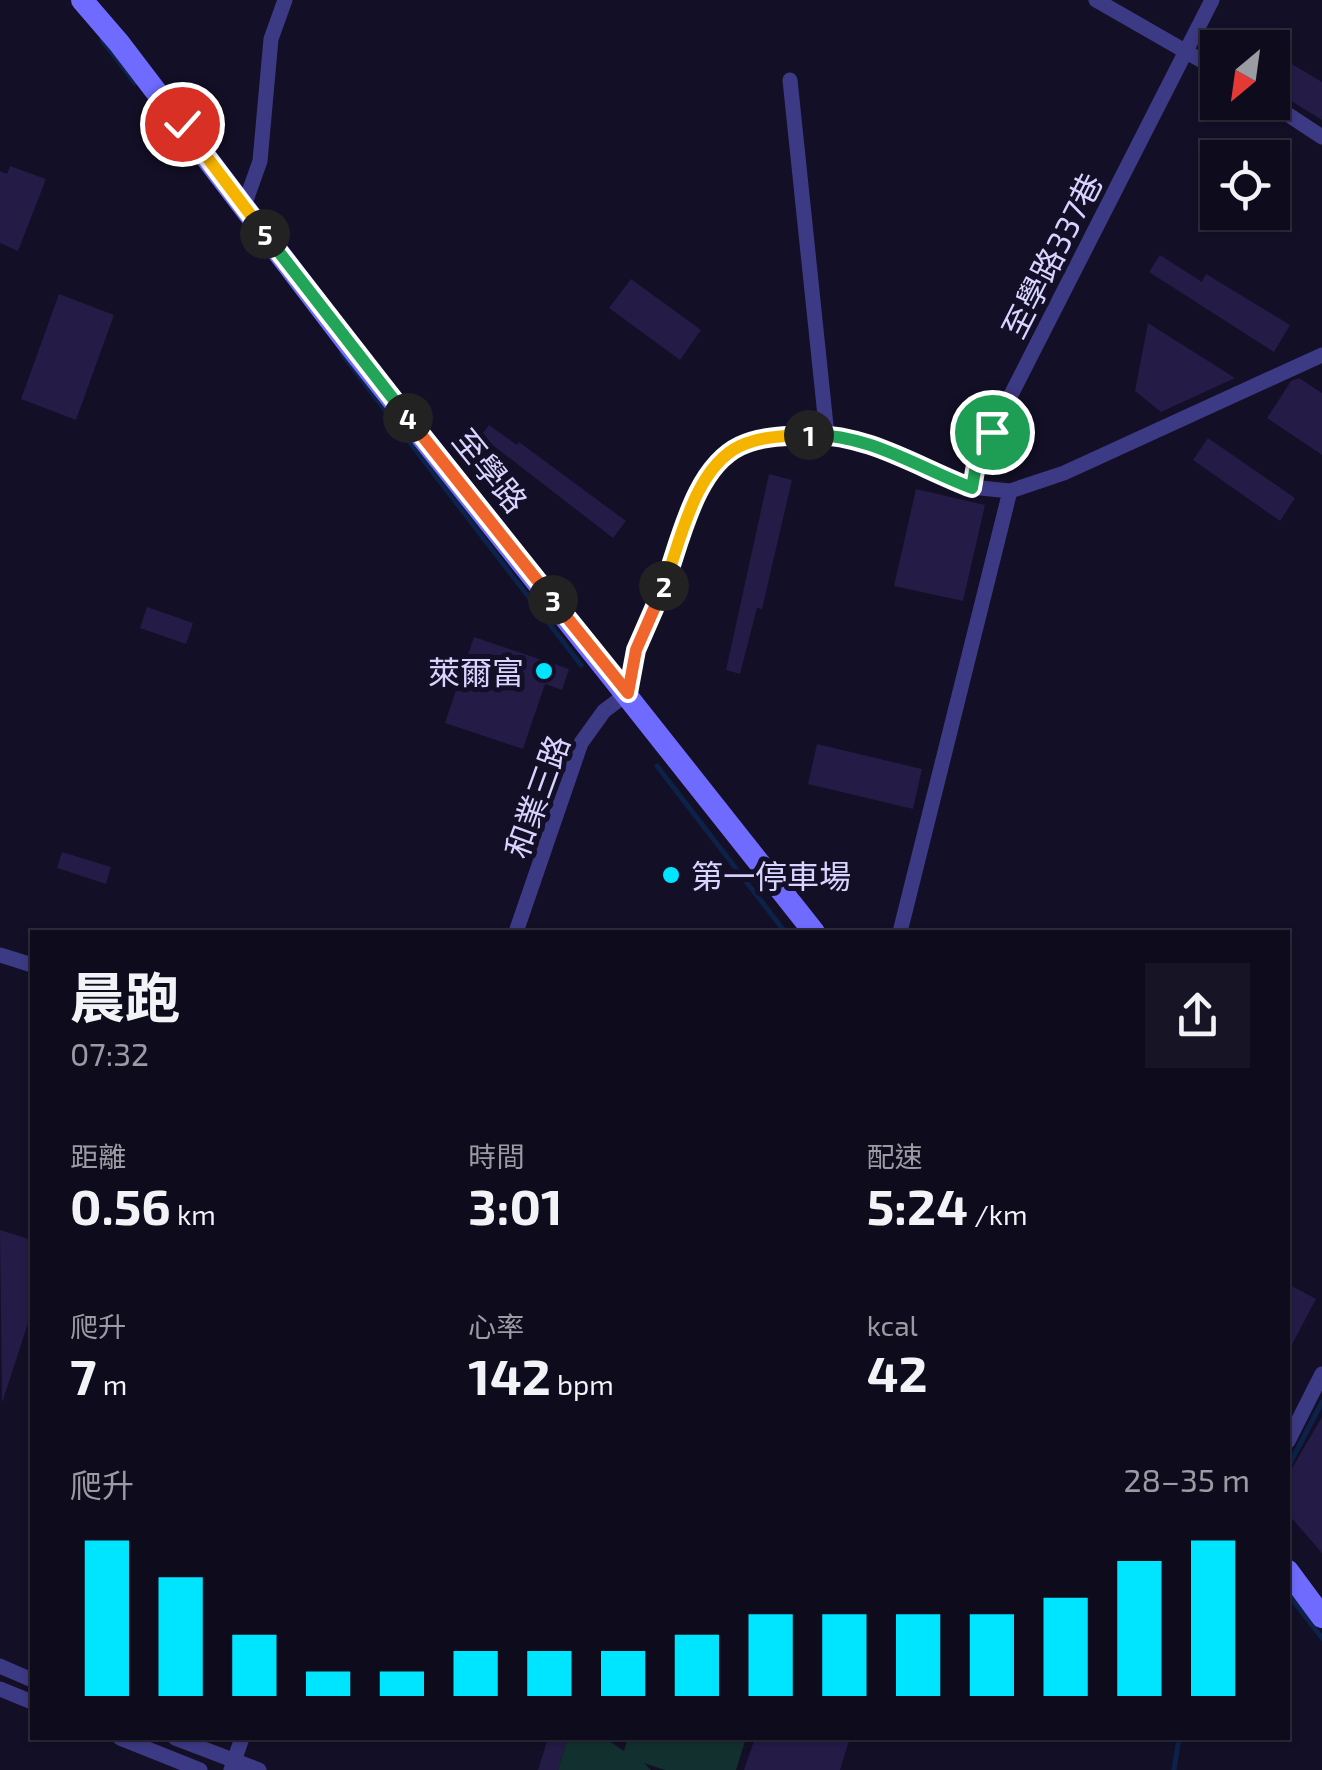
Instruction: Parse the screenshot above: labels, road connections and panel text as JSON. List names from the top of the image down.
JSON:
{
  "streets": {
    "street": ["至學路337巷", "至學路", "和業三路"]
  },
  "crossings": [
    ["至學路", "和業三路"]
  ],
  "places": ["萊爾富", "第一停車場"],
  "north": "bottom left",
  "page": {
    "pins": [
      "5",
      "4",
      "1",
      "2",
      "3"
    ],
    "heading": ["晨跑", "07:32"],
    "stats": [
      ["距離", "0.56 km"],
      ["時間", "3:01"],
      ["配速", "5:24 /km"],
      ["爬升", "7 m"],
      ["心率", "142 bpm"],
      ["kcal", "42"]
    ],
    "chart": ["爬升", "28–35 m"]
  }
}
